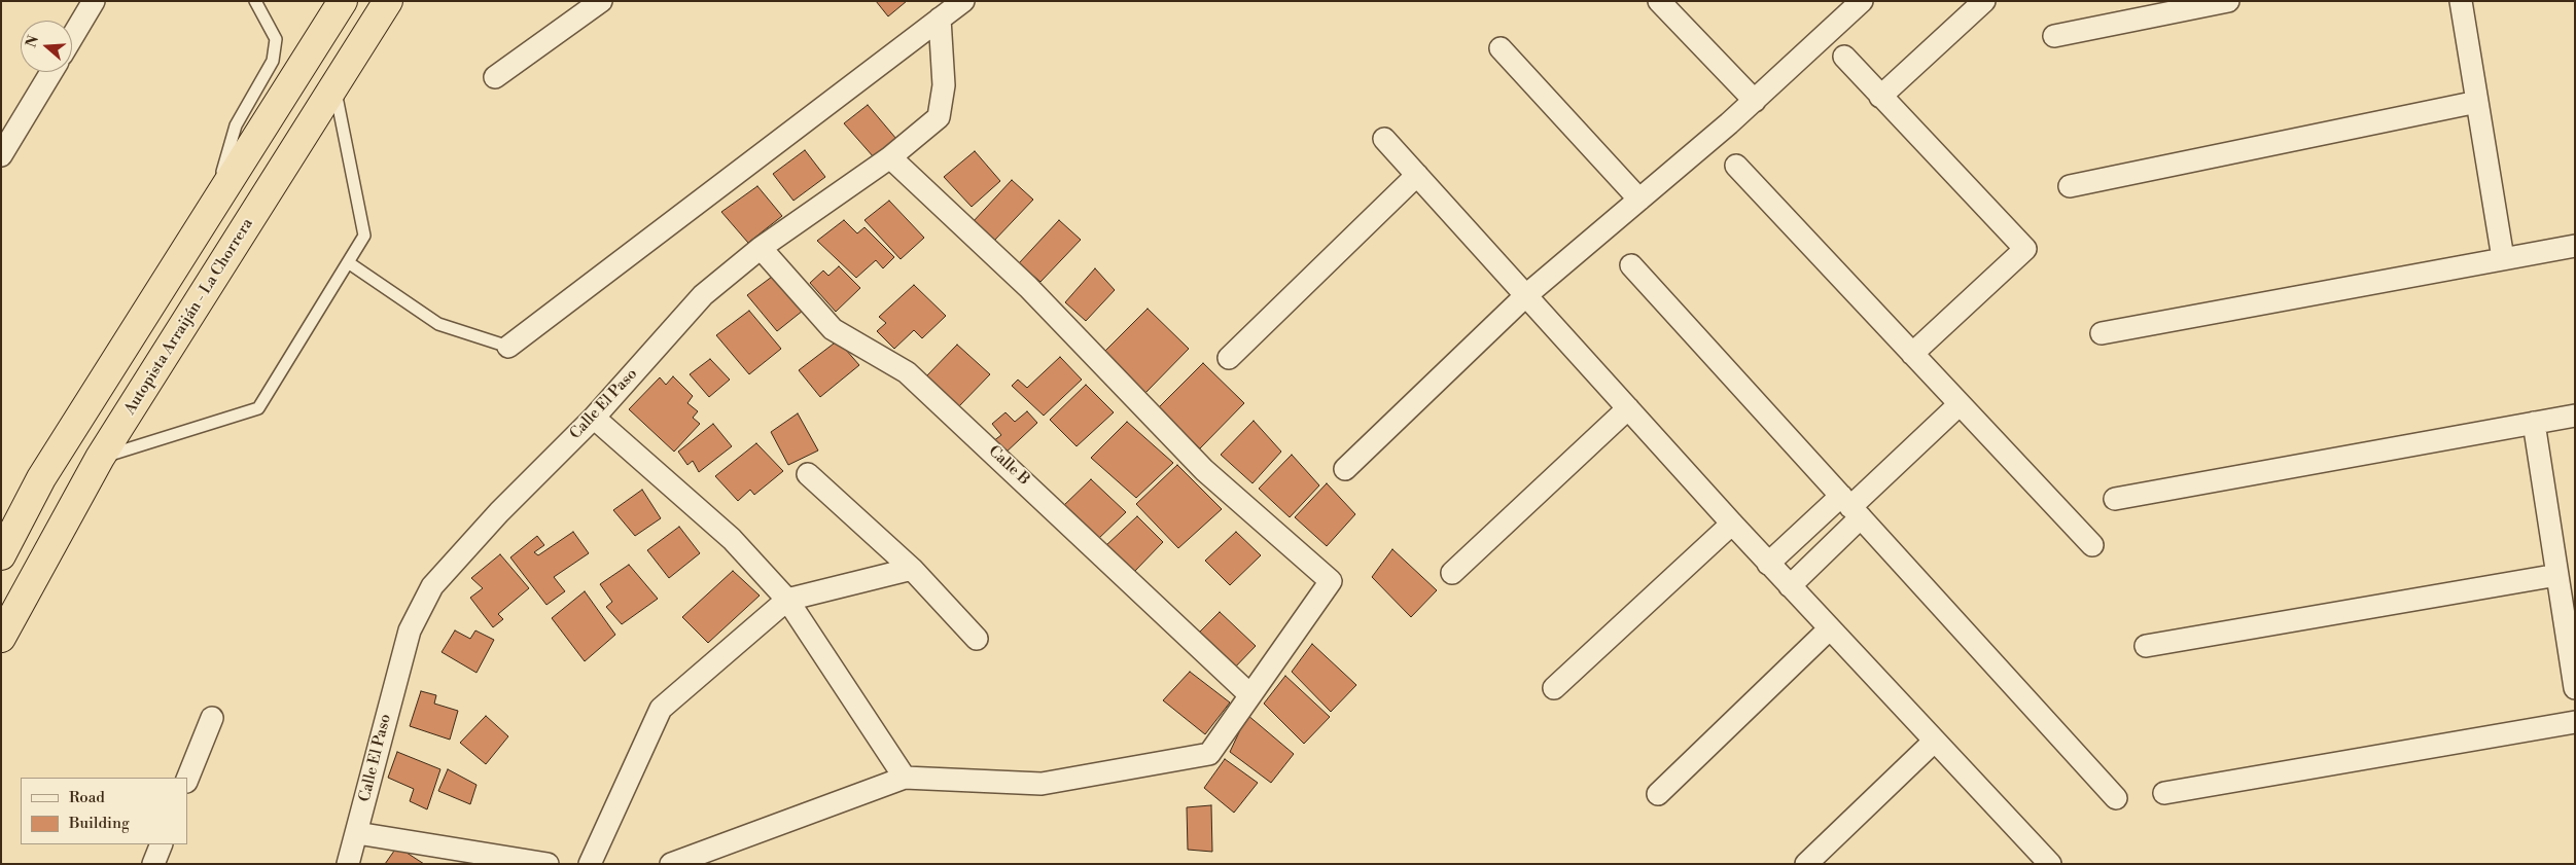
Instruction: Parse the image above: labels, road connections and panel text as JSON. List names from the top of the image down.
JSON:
{
  "streets": {
    "highway": ["Autopista Arraiján - La Chorrera"],
    "street": ["Calle El Paso", "Calle B"]
  },
  "crossings": [
    ["Calle El Paso", "Calle B"]
  ],
  "legend": ["Road", "Building"],
  "north": "left"
}
